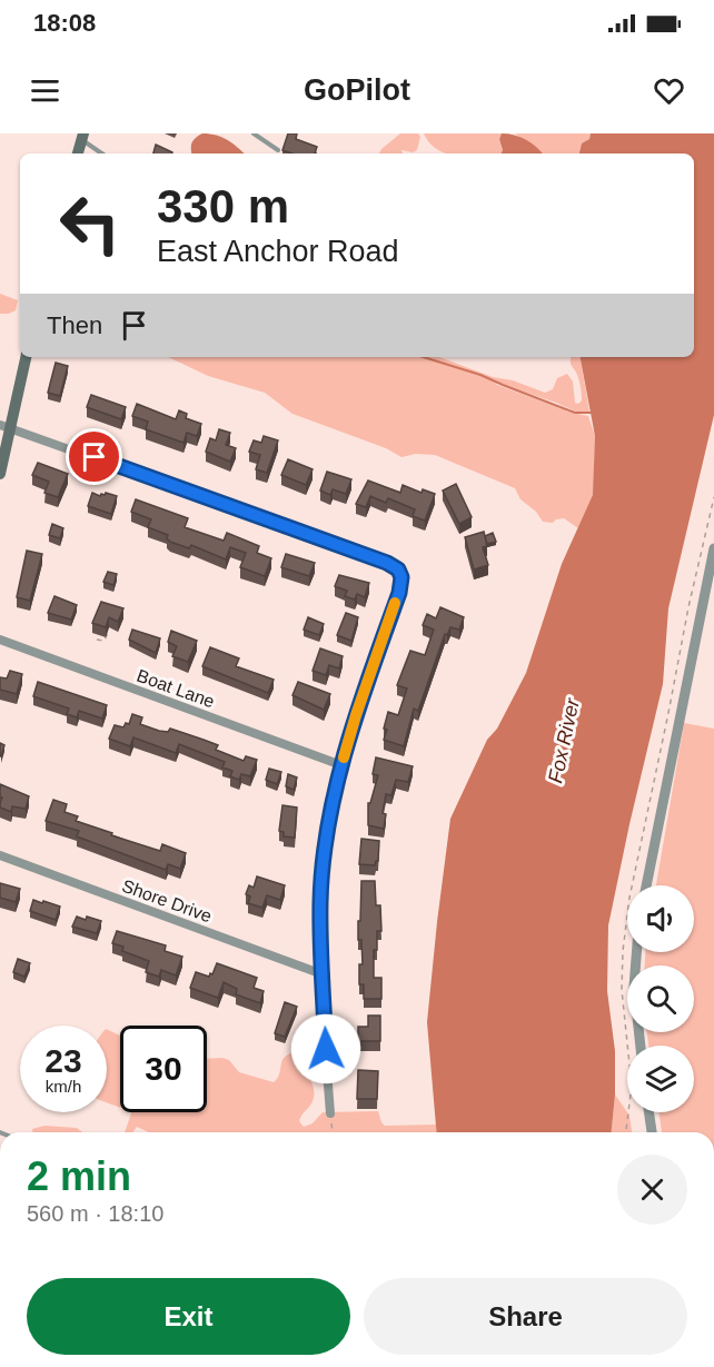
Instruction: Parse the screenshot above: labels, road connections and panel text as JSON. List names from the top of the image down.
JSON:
{
  "streets": {
    "street": ["Boat Lane", "Shore Drive"]
  },
  "water": ["Fox River"],
  "page": {
    "status": "18:08",
    "header": "GoPilot",
    "turn": ["330 m", "East Anchor Road"],
    "then": "Then",
    "speed": "23 km/h",
    "limit": "30",
    "heading": ["2 min", "560 m · 18:10"],
    "buttons": ["Exit", "Share"]
  }
}
